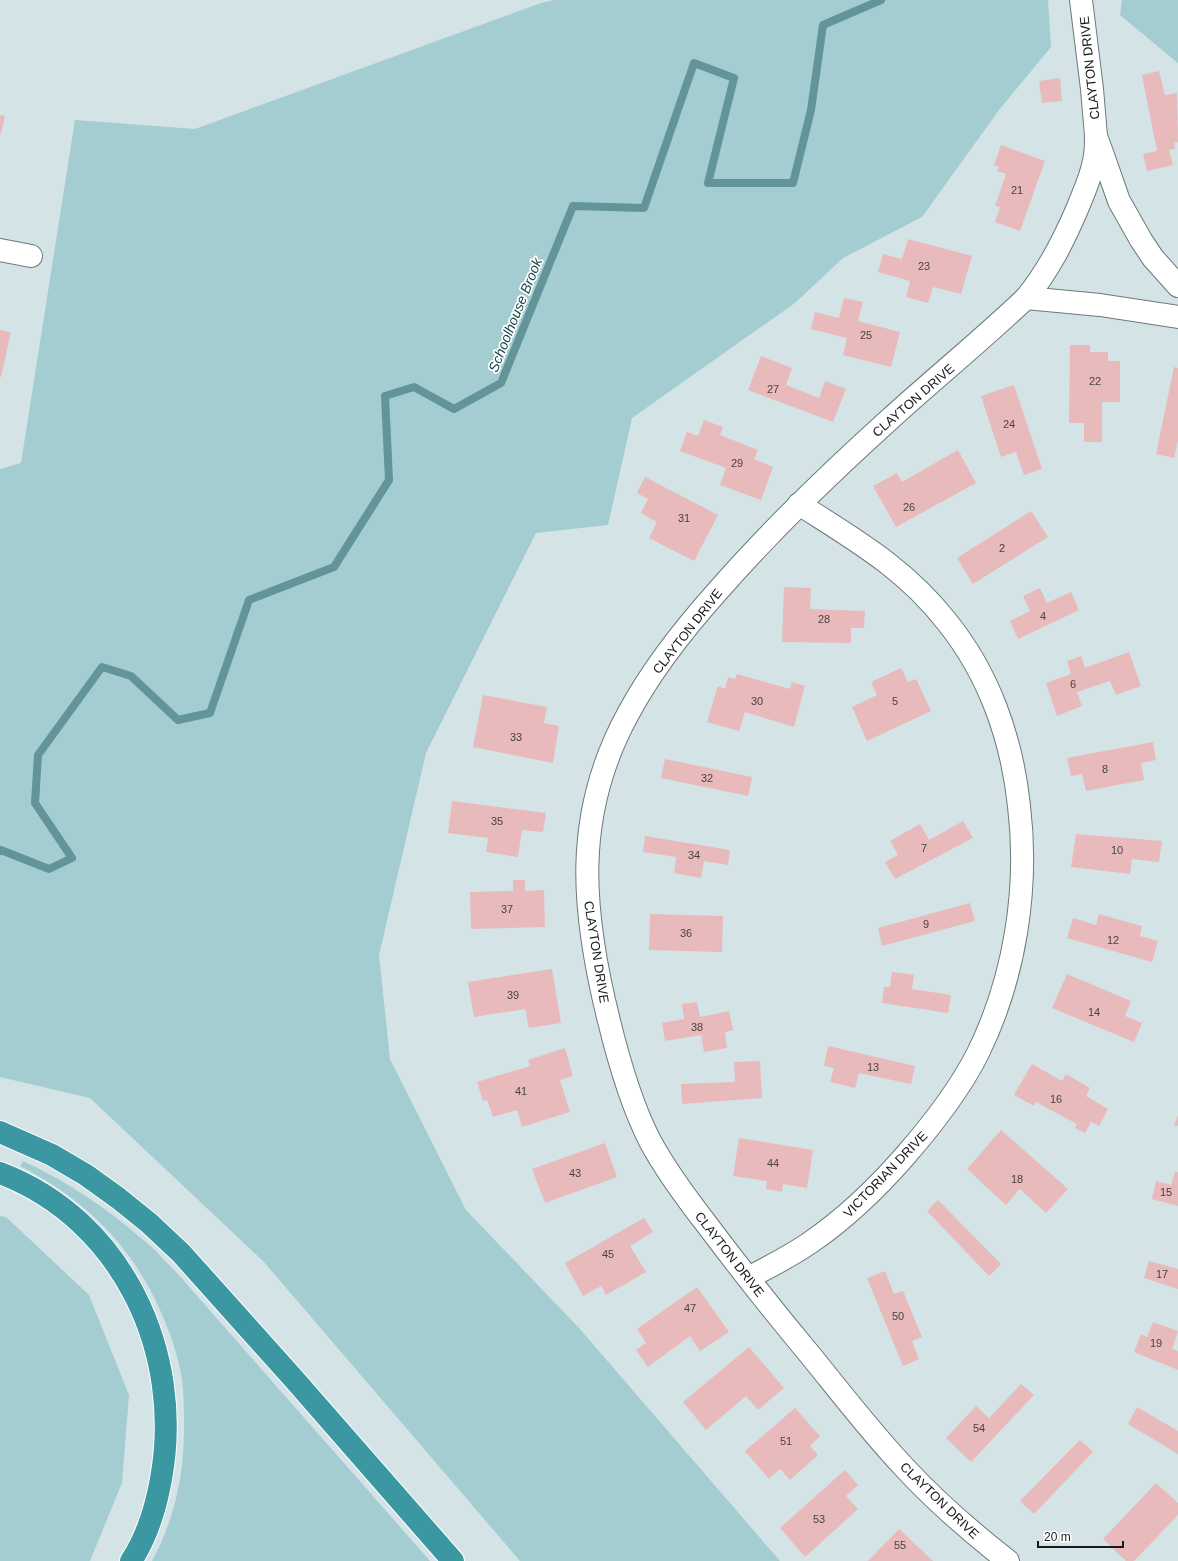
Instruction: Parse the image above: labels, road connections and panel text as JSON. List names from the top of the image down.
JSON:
{
  "streets": {
    "street": ["CLAYTON DRIVE", "VICTORIAN DRIVE"]
  },
  "crossings": [
    ["CLAYTON DRIVE", "VICTORIAN DRIVE"]
  ],
  "water": ["Schoolhouse Brook"],
  "house_numbers": [
    "21",
    "23",
    "25",
    "22",
    "27",
    "24",
    "29",
    "26",
    "31",
    "2",
    "4",
    "28",
    "6",
    "30",
    "5",
    "33",
    "8",
    "32",
    "35",
    "7",
    "10",
    "34",
    "37",
    "9",
    "36",
    "12",
    "39",
    "14",
    "38",
    "13",
    "41",
    "16",
    "44",
    "43",
    "18",
    "15",
    "45",
    "17",
    "47",
    "50",
    "19",
    "54",
    "51",
    "53",
    "55"
  ],
  "scale_bar": "20 m"
}
